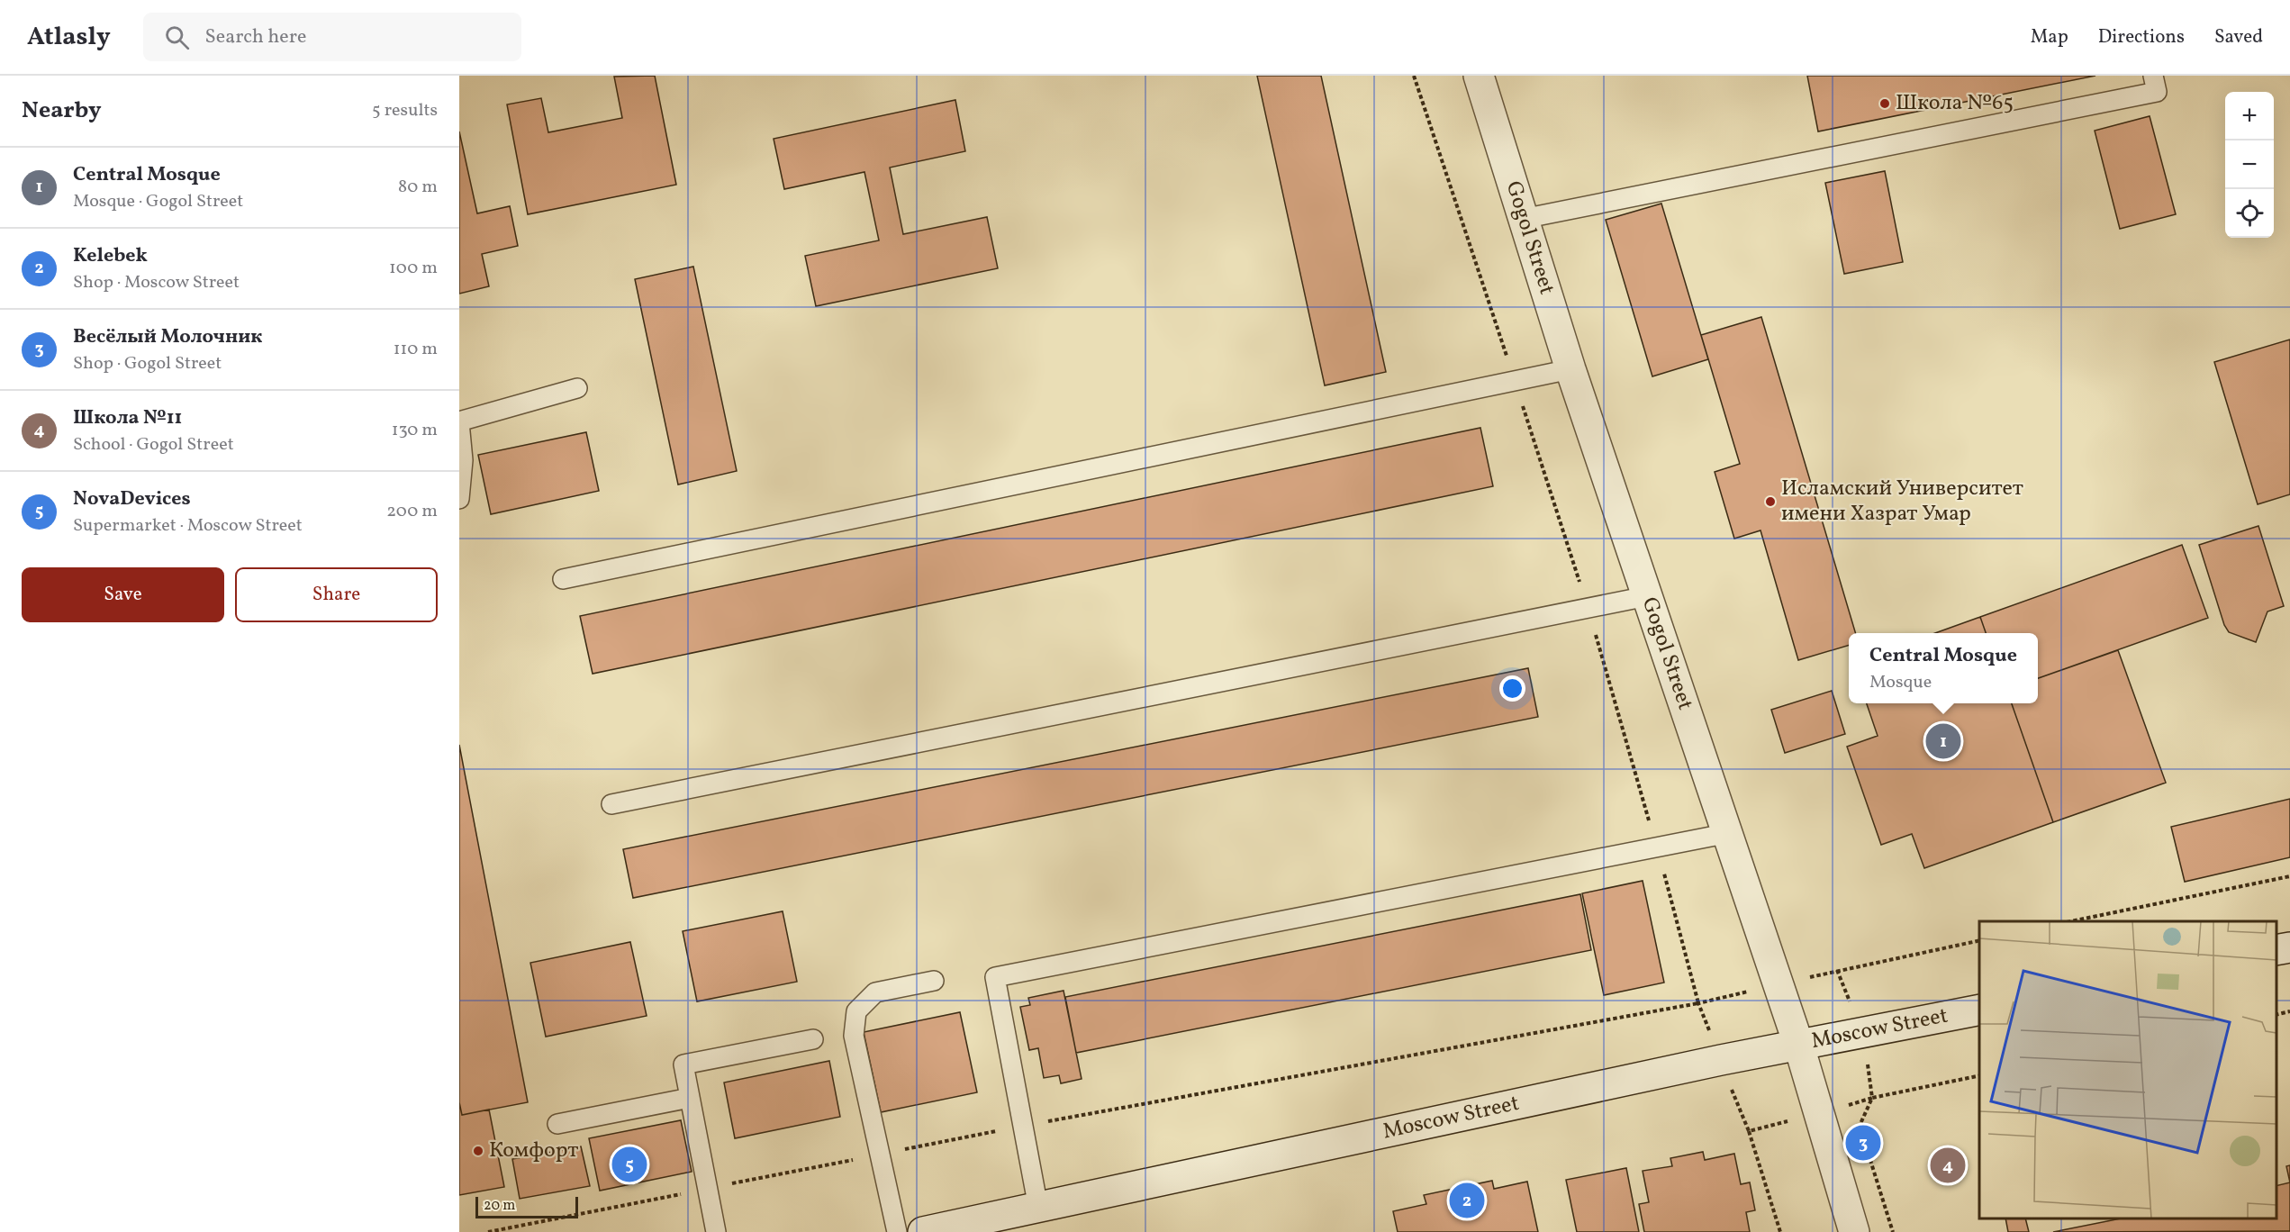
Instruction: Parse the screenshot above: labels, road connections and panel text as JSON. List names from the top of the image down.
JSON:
{
  "streets": {
    "street": ["Gogol Street", "Moscow Street"]
  },
  "crossings": [
    ["Gogol Street", "Moscow Street"]
  ],
  "places": ["Школа №65", "Исламский Университет имени Хазрат Умар", "Комфорт"],
  "scale_bar": "20 m",
  "page": {
    "header": "Atlasly",
    "search": "Search here",
    "nav": ["Map", "Directions", "Saved"],
    "heading": ["Nearby", "5 results"],
    "map_buttons": ["+", "−"],
    "list": [
      {
        "mark": "1",
        "name": "Central Mosque",
        "note": "Mosque · Gogol Street",
        "value": "80 m"
      },
      {
        "mark": "2",
        "name": "Kelebek",
        "note": "Shop · Moscow Street",
        "value": "100 m"
      },
      {
        "mark": "3",
        "name": "Весёлый Молочник",
        "note": "Shop · Gogol Street",
        "value": "110 m"
      },
      {
        "mark": "4",
        "name": "Школа №11",
        "note": "School · Gogol Street",
        "value": "130 m"
      },
      {
        "mark": "5",
        "name": "NovaDevices",
        "note": "Supermarket · Moscow Street",
        "value": "200 m"
      }
    ],
    "buttons": ["Save", "Share"],
    "popup": ["Central Mosque", "Mosque"],
    "pins": [
      "1",
      "3",
      "5",
      "4",
      "2"
    ],
    "scale": "20 m"
  }
}
